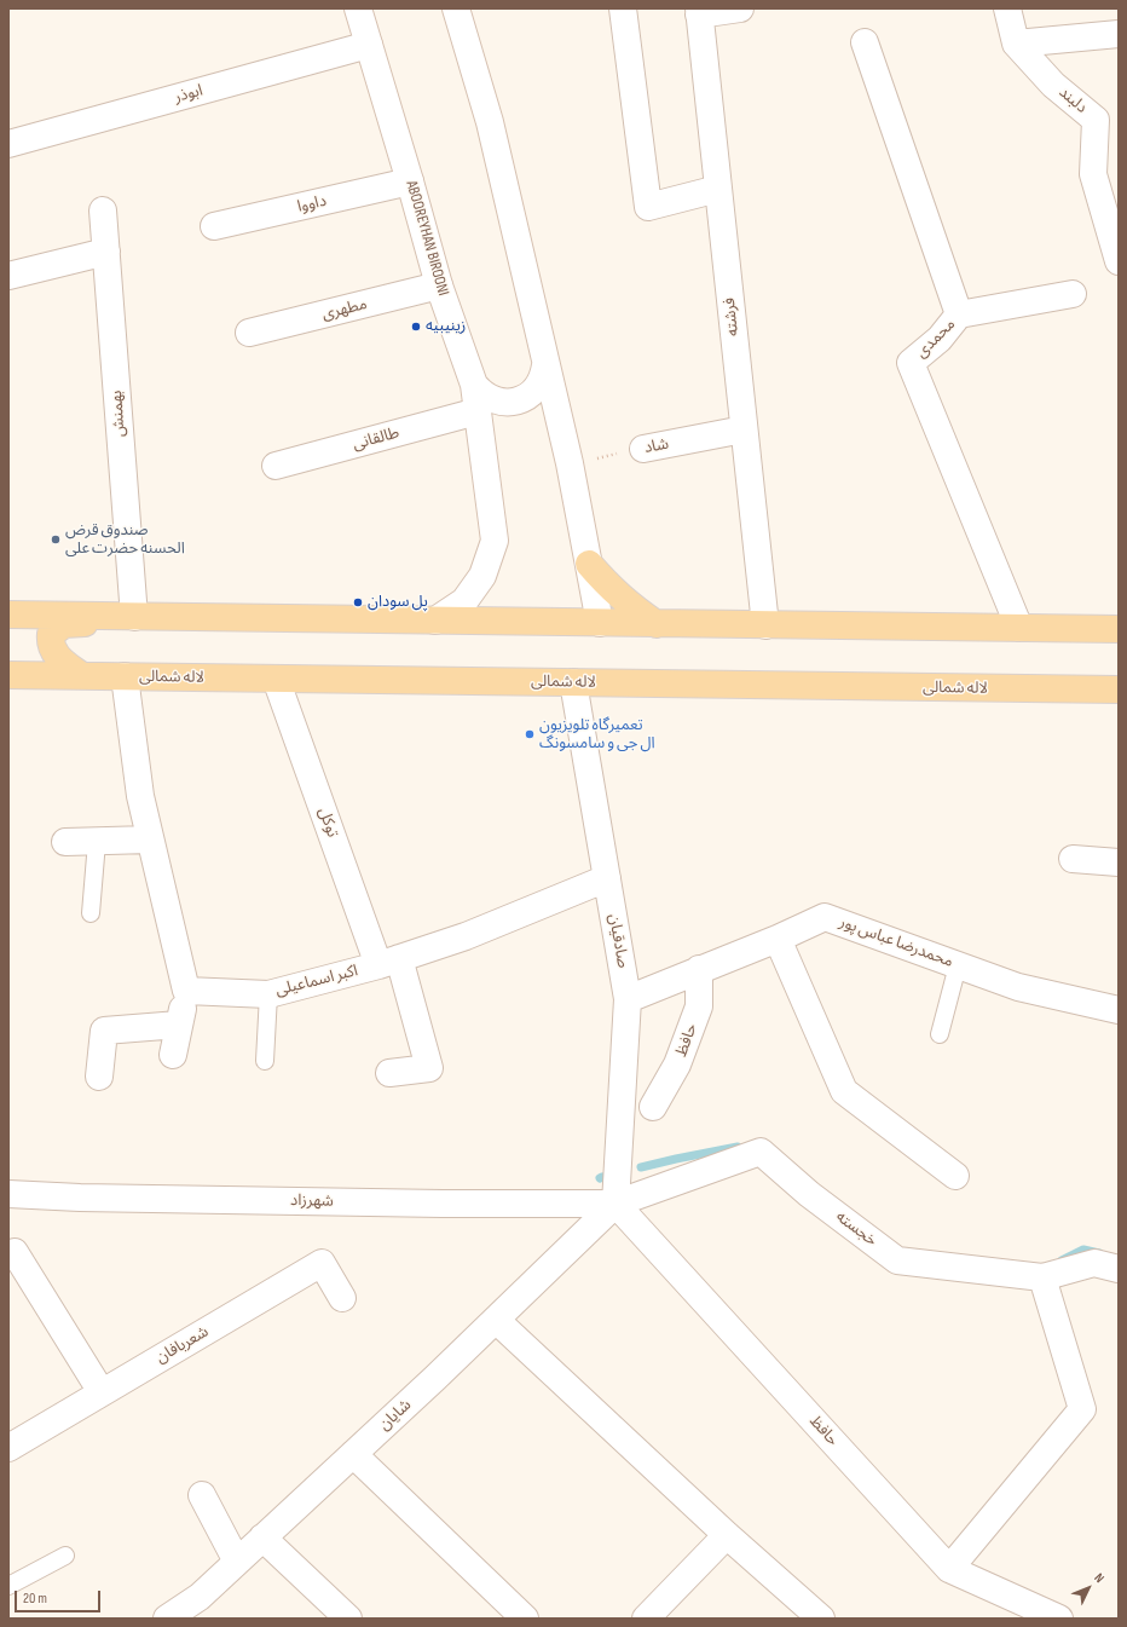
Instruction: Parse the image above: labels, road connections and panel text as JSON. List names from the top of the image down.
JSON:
{
  "streets": {
    "main road": ["لاله شمالی"],
    "street": [
      "ابوذر",
      "دلبند",
      "داووا",
      "ABOOREYHAN BIROONI",
      "مطهری",
      "فرشته",
      "محمدی",
      "بهمنش",
      "طالقانی",
      "شاد",
      "توکل",
      "صادقیان",
      "محمدرضا عباس پور",
      "اکبر اسماعیلی",
      "حافظ",
      "شهرزاد",
      "خجسته",
      "شعربافان",
      "شایان"
    ]
  },
  "crossings": [
    ["ابوذر", "ABOOREYHAN BIROONI"],
    ["داووا", "ABOOREYHAN BIROONI"],
    ["ABOOREYHAN BIROONI", "مطهری"],
    ["ABOOREYHAN BIROONI", "طالقانی"],
    ["فرشته", "شاد"],
    ["لاله شمالی", "توکل"],
    ["لاله شمالی", "صادقیان"],
    ["توکل", "اکبر اسماعیلی"],
    ["صادقیان", "محمدرضا عباس پور"],
    ["صادقیان", "اکبر اسماعیلی"],
    ["صادقیان", "حافظ"],
    ["صادقیان", "شهرزاد"],
    ["صادقیان", "خجسته"],
    ["صادقیان", "شایان"],
    ["محمدرضا عباس پور", "حافظ"],
    ["حافظ", "شهرزاد"],
    ["حافظ", "خجسته"],
    ["حافظ", "شایان"],
    ["شهرزاد", "خجسته"],
    ["شهرزاد", "شایان"],
    ["خجسته", "شایان"]
  ],
  "places": [
    "زینیبیه",
    "صندوق قرض الحسنه حضرت علی",
    "پل سودان",
    "تعمیرگاه تلویزیون ال جی و سامسونگ"
  ],
  "scale_bar": "20 m",
  "north": "top right"
}
